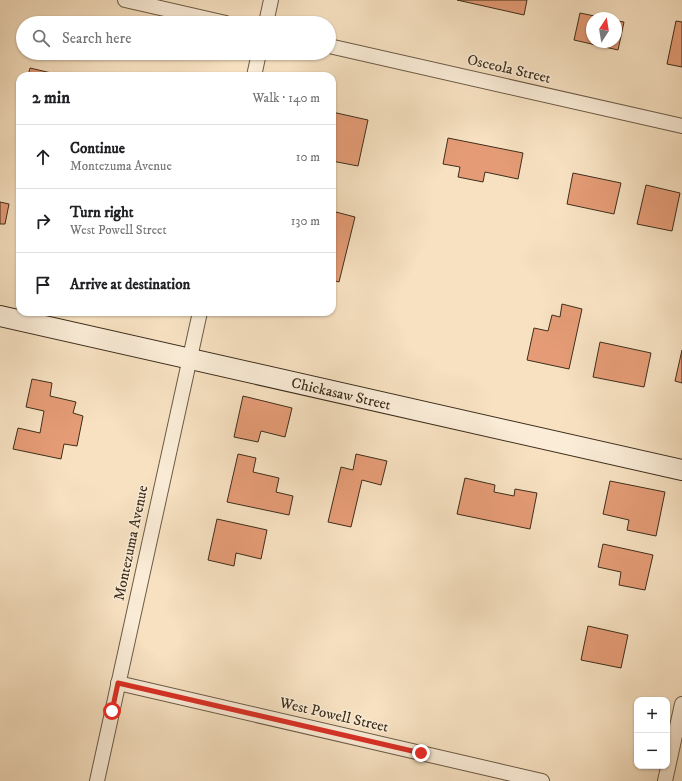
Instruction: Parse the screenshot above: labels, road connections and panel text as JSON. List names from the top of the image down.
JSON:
{
  "streets": {
    "street": [
      "Osceola Street",
      "Chickasaw Street",
      "Montezuma Avenue",
      "West Powell Street"
    ]
  },
  "crossings": [
    ["Chickasaw Street", "Montezuma Avenue"],
    ["Montezuma Avenue", "West Powell Street"]
  ],
  "north": "top",
  "page": {
    "search": "Search here",
    "heading": ["2 min", "Walk · 140 m"],
    "list": [
      ["Continue", "Montezuma Avenue", "10 m"],
      ["Turn right", "West Powell Street", "130 m"],
      "Arrive at destination"
    ],
    "map_buttons": ["+", "−"]
  }
}
